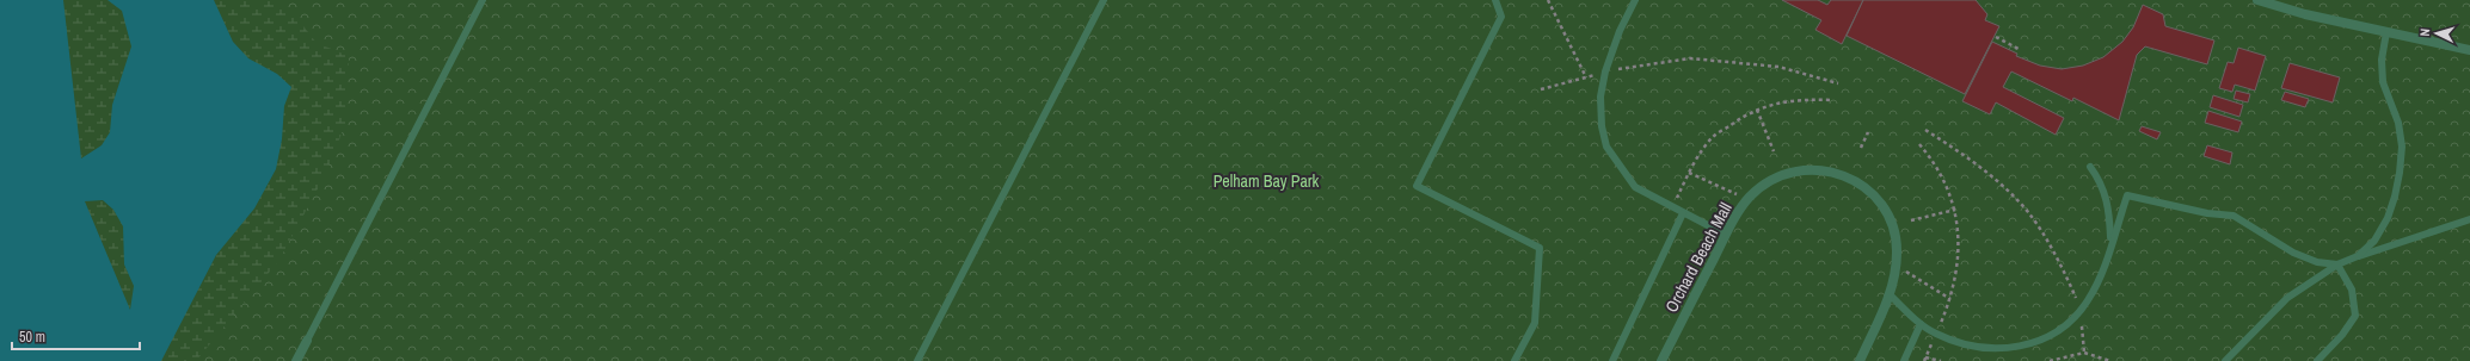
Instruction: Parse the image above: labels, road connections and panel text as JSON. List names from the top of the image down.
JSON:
{
  "streets": {
    "street": ["Orchard Beach Mall"]
  },
  "parks": ["Pelham Bay Park"],
  "scale_bar": "50 m",
  "north": "left"
}
